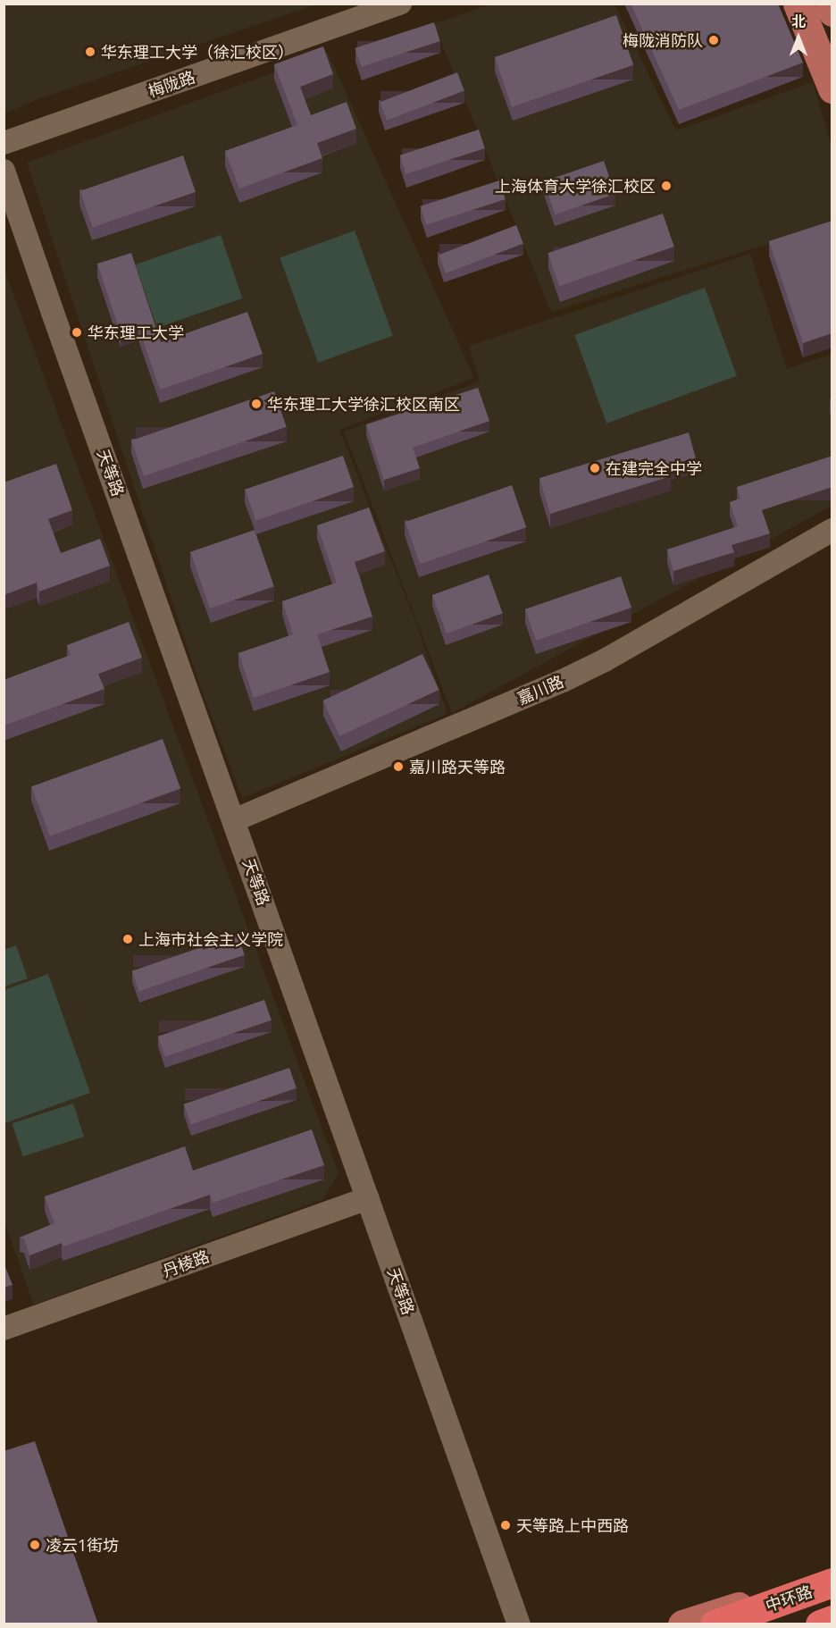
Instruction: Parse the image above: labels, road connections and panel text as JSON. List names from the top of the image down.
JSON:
{
  "streets": {
    "highway": ["中环路"],
    "street": [
      "梅陇路",
      "天等路",
      "嘉川路",
      "丹棱路"
    ]
  },
  "crossings": [
    ["天等路", "嘉川路"],
    ["天等路", "丹棱路"]
  ],
  "places": [
    "梅陇消防队",
    "华东理工大学（徐汇校区）",
    "上海体育大学徐汇校区",
    "华东理工大学",
    "华东理工大学徐汇校区南区",
    "在建完全中学",
    "嘉川路天等路",
    "上海市社会主义学院",
    "天等路上中西路",
    "凌云1街坊"
  ],
  "north": "top"
}
